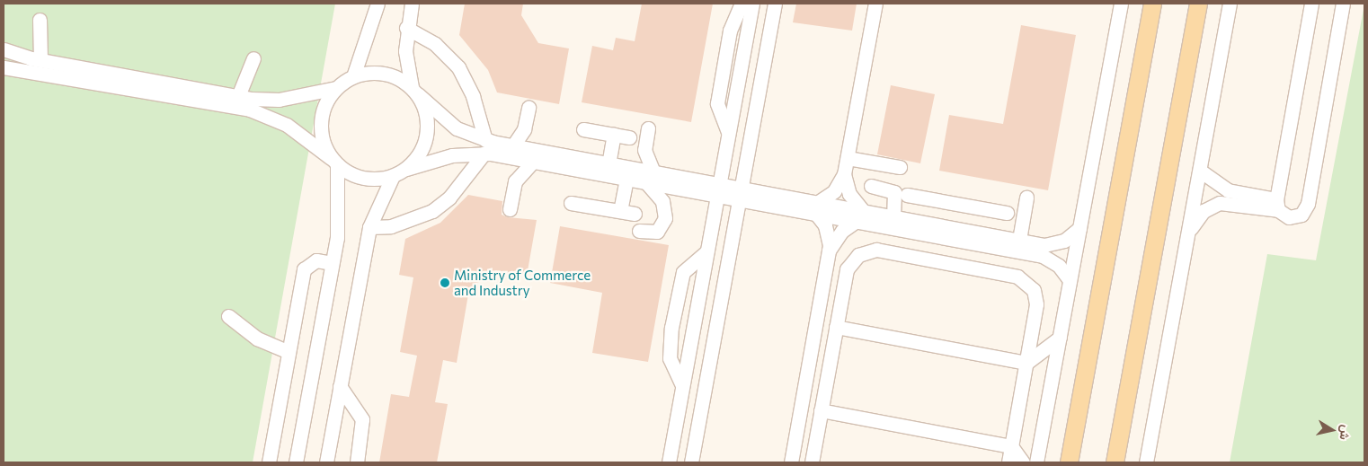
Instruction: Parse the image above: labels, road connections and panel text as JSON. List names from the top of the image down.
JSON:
{
  "places": ["Ministry of Commerce and Industry"],
  "north": "right"
}
